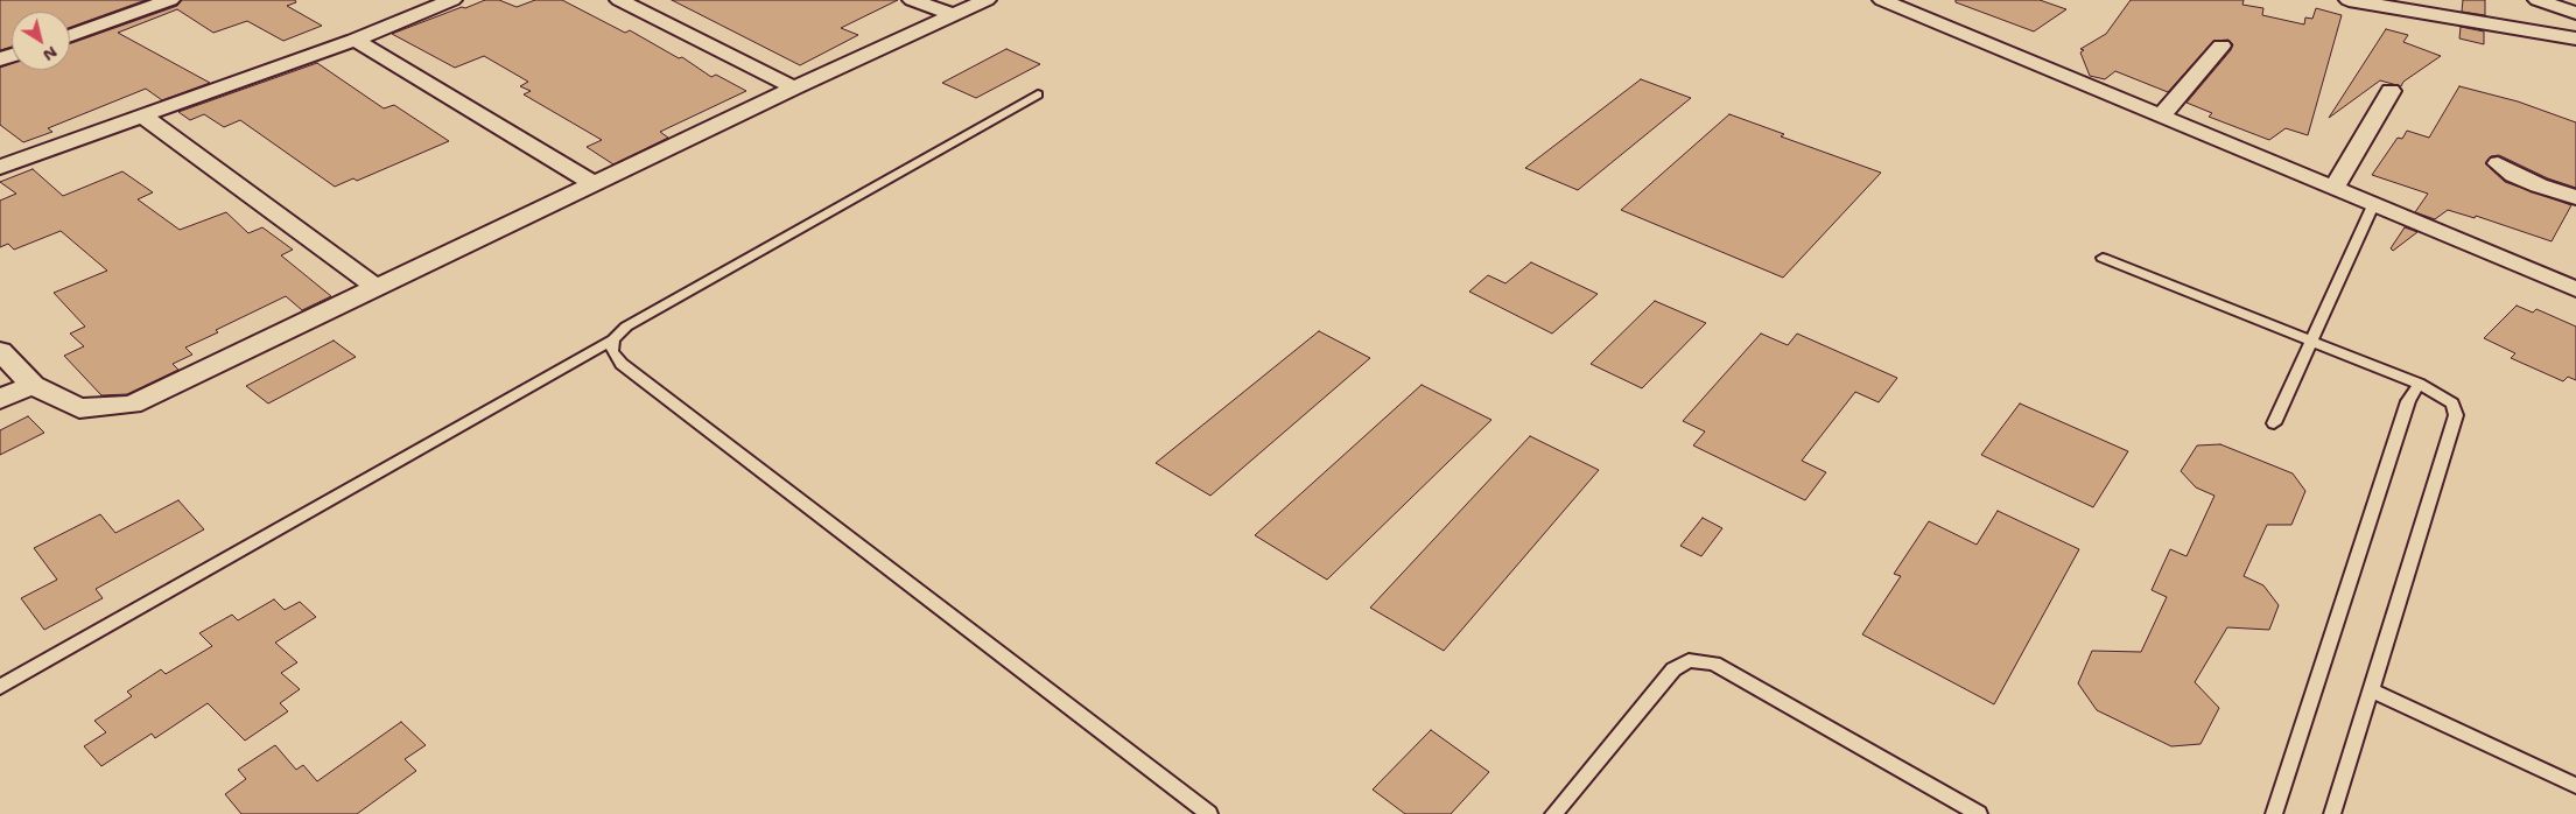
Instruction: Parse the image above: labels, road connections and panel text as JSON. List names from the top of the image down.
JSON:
{
  "north": "bottom right"
}
